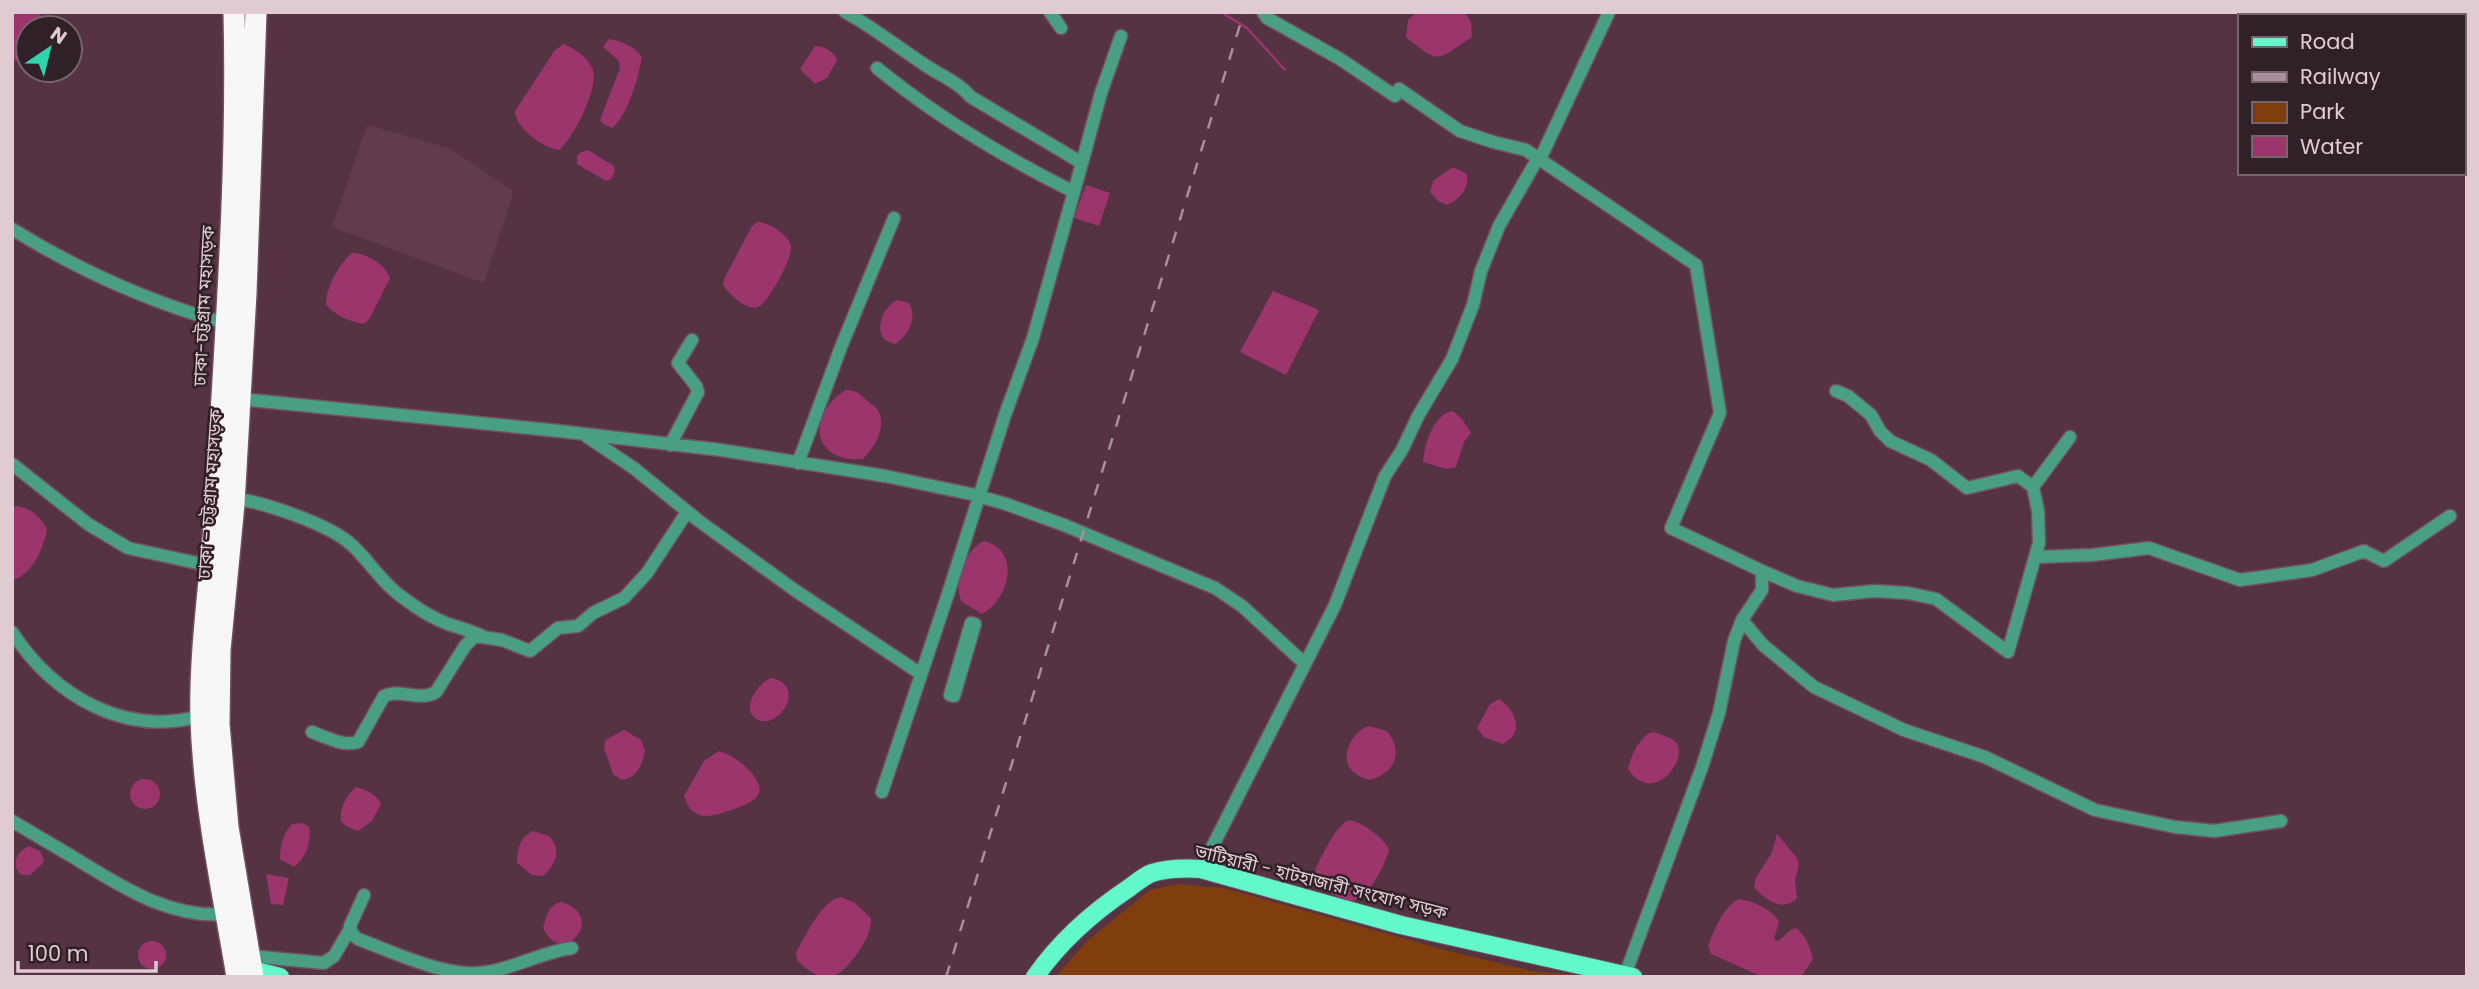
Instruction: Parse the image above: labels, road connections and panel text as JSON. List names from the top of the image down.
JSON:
{
  "streets": {
    "highway": ["ঢাকা-চট্টগ্রাম মহাসড়ক", "ঢাকা - চট্টগ্রাম মহাসড়ক"],
    "main road": ["ভাটিয়ারী - হাটহাজারী সংযোগ সড়ক"]
  },
  "crossings": [
    ["ঢাকা-চট্টগ্রাম মহাসড়ক", "ঢাকা - চট্টগ্রাম মহাসড়ক"]
  ],
  "legend": [
    "Road",
    "Railway",
    "Park",
    "Water"
  ],
  "scale_bar": "100 m",
  "north": "top right"
}
